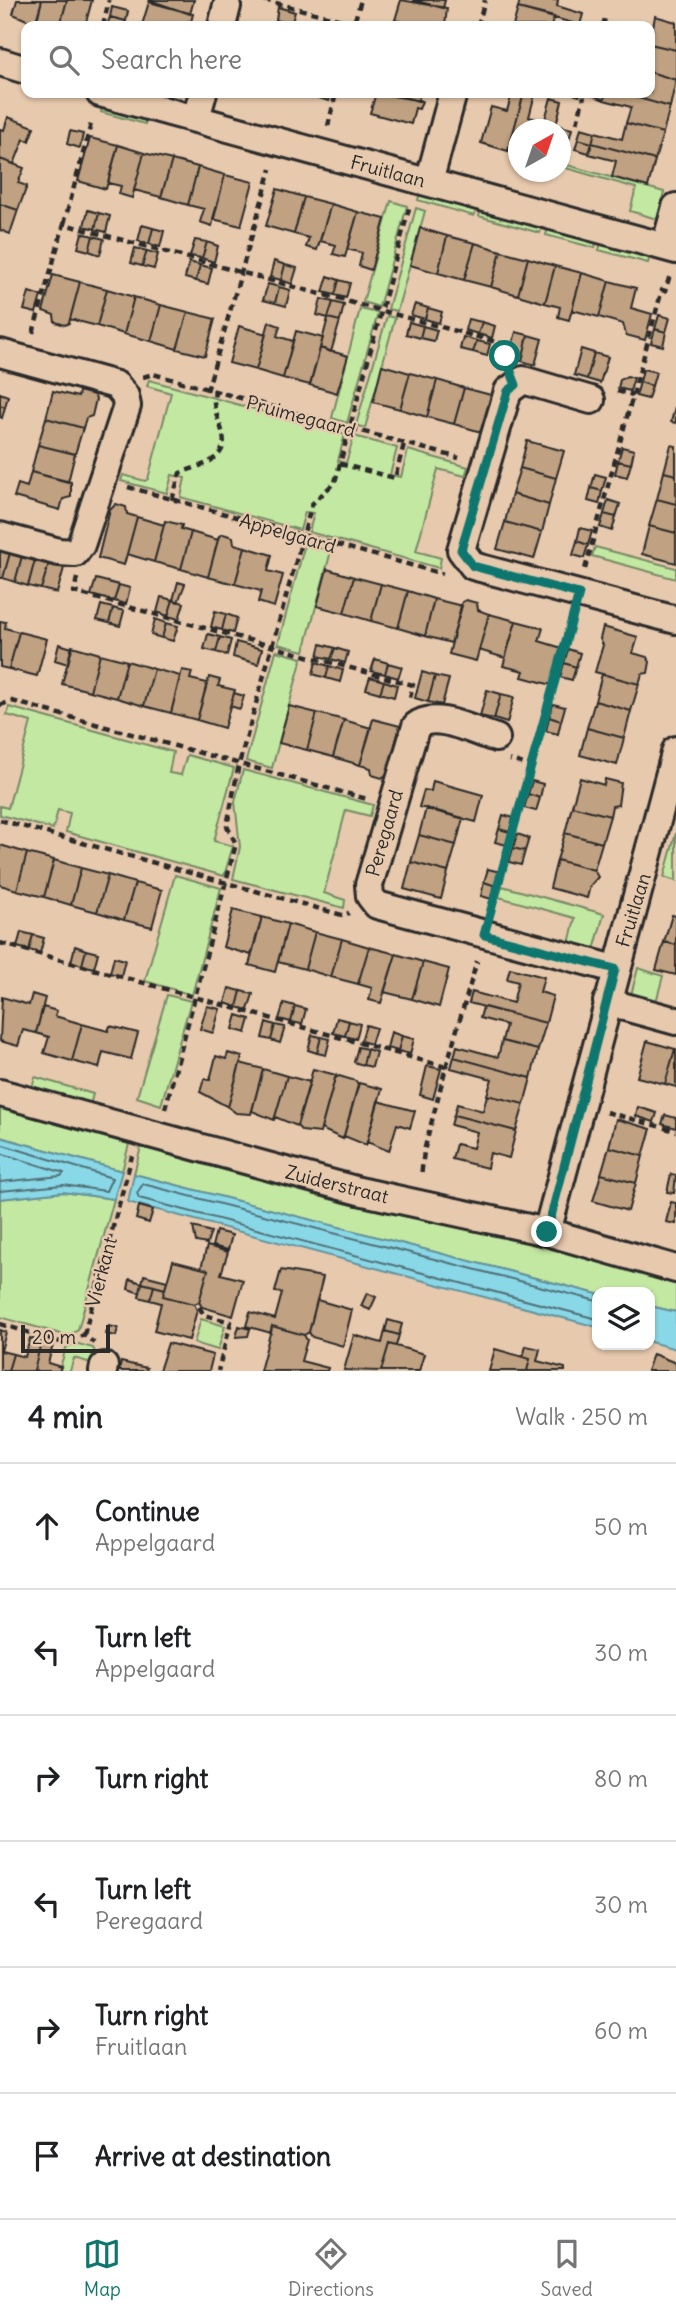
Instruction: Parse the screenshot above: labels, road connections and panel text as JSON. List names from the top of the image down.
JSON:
{
  "streets": {
    "street": ["Fruitlaan", "Peregaard", "Zuiderstraat"],
    "path": ["Pruimegaard", "Appelgaard", "Vierkant"]
  },
  "crossings": [
    ["Fruitlaan", "Peregaard"],
    ["Fruitlaan", "Zuiderstraat"]
  ],
  "scale_bar": "20 m",
  "north": "top right",
  "page": {
    "search": "Search here",
    "scale": "20 m",
    "heading": ["4 min", "Walk · 250 m"],
    "list": [
      ["Continue", "Appelgaard", "50 m"],
      ["Turn left", "Appelgaard", "30 m"],
      ["Turn right", "80 m"],
      ["Turn left", "Peregaard", "30 m"],
      ["Turn right", "Fruitlaan", "60 m"],
      "Arrive at destination"
    ],
    "nav": ["Map", "Directions", "Saved"]
  }
}
